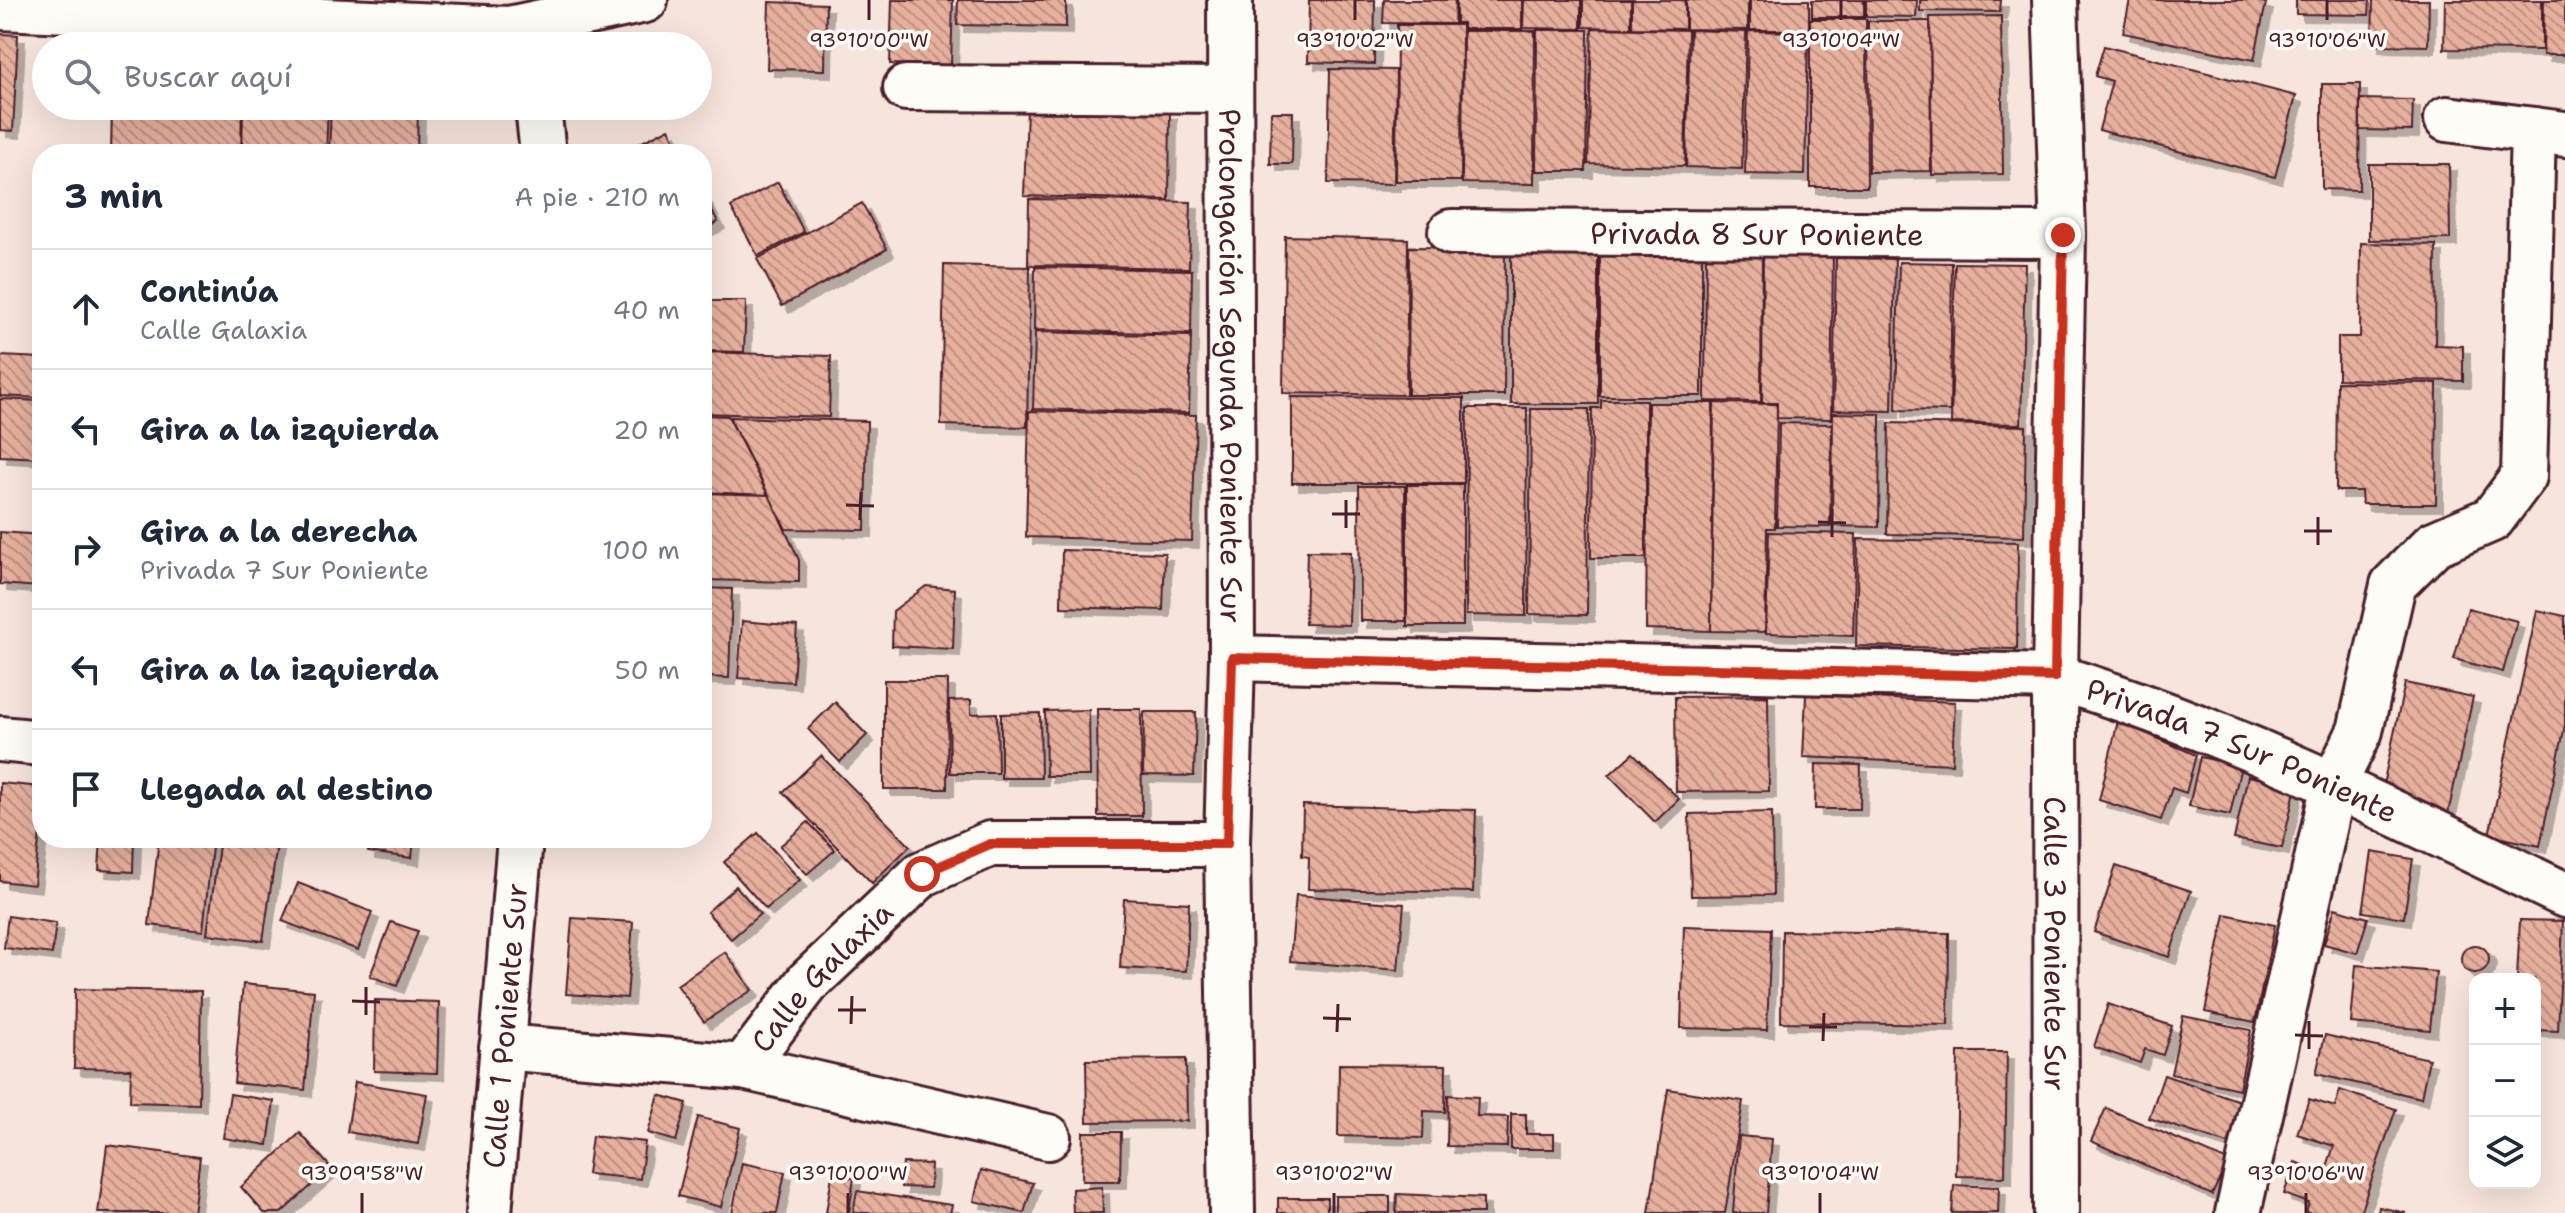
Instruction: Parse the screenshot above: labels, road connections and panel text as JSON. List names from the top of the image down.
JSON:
{
  "streets": {
    "street": [
      "Privada 8 Sur Poniente",
      "Prolongación Segunda Poniente Sur",
      "Privada 7 Sur Poniente",
      "Calle 3 Poniente Sur",
      "Calle Galaxia",
      "Calle 1 Poniente Sur"
    ]
  },
  "crossings": [
    ["Privada 8 Sur Poniente", "Calle 3 Poniente Sur"],
    ["Prolongación Segunda Poniente Sur", "Privada 7 Sur Poniente"],
    ["Prolongación Segunda Poniente Sur", "Calle Galaxia"],
    ["Privada 7 Sur Poniente", "Calle 3 Poniente Sur"],
    ["Calle Galaxia", "Calle 1 Poniente Sur"]
  ],
  "page": {
    "search": "Buscar aquí",
    "heading": ["3 min", "A pie · 210 m"],
    "list": [
      ["Continúa", "Calle Galaxia", "40 m"],
      ["Gira a la izquierda", "20 m"],
      ["Gira a la derecha", "Privada 7 Sur Poniente", "100 m"],
      ["Gira a la izquierda", "50 m"],
      "Llegada al destino"
    ],
    "map_buttons": ["+", "−"]
  },
  "coordinates": [
    "93°10'00\"W",
    "93°10'02\"W",
    "93°10'04\"W",
    "93°10'06\"W",
    "93°09'58\"W"
  ]
}
